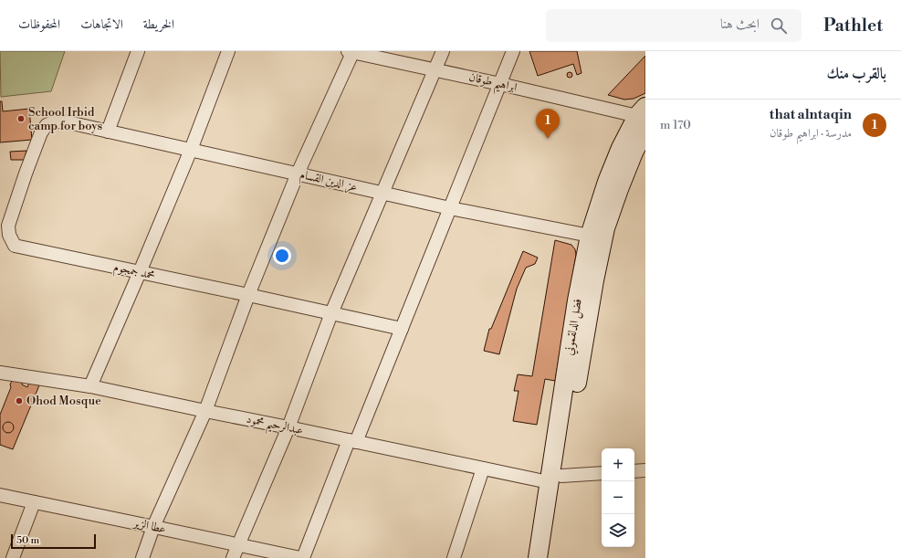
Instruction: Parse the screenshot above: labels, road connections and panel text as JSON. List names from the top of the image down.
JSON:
{
  "streets": {
    "main road": ["فضل الدلقموني"],
    "street": [
      "ابراهيم طوقان",
      "عز الدين القسام",
      "محمد جمجوم",
      "عبدالرحيم محمود",
      "عطا الزير"
    ]
  },
  "crossings": [
    ["ابراهيم طوقان", "فضل الدلقموني"],
    ["عز الدين القسام", "محمد جمجوم"],
    ["عز الدين القسام", "فضل الدلقموني"],
    ["فضل الدلقموني", "عبدالرحيم محمود"]
  ],
  "places": ["School Irbid camp for boys", "Ohod Mosque"],
  "scale_bar": "50 m",
  "page": {
    "header": "Pathlet",
    "search": "ابحث هنا",
    "nav": ["الخريطة", "الاتجاهات", "المحفوظات"],
    "heading": "بالقرب منك",
    "list": [
      {
        "mark": "1",
        "name": "that alntaqin",
        "note": "مدرسة · ابراهيم طوقان",
        "value": "170 m"
      }
    ],
    "pins": "1",
    "map_buttons": ["+", "−"],
    "scale": "50 m"
  }
}
